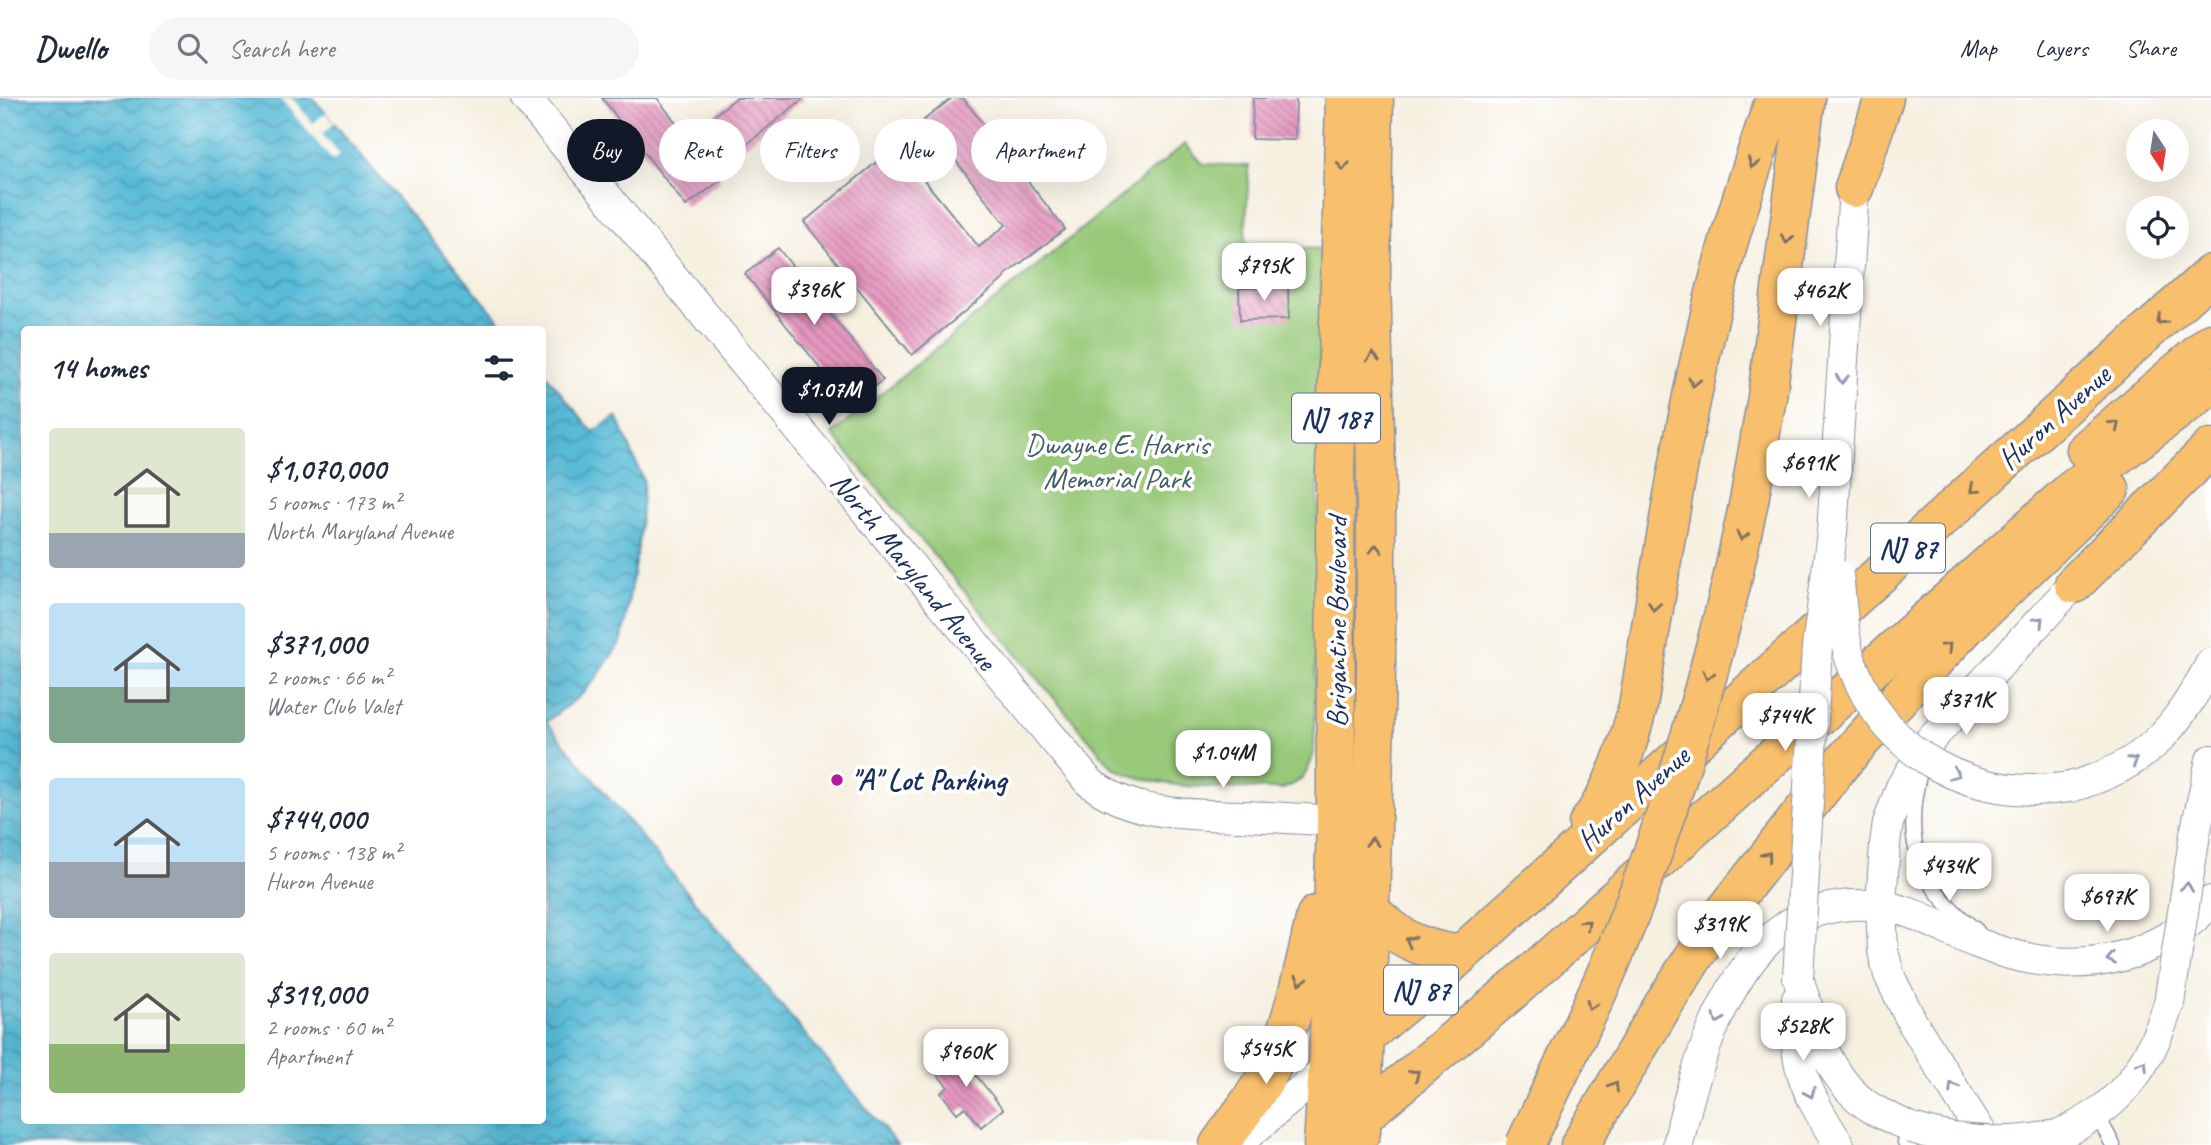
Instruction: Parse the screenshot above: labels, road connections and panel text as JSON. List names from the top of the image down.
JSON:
{
  "streets": {
    "main road": [
      "Huron Avenue",
      "NJ 187",
      "NJ 87",
      "Brigantine Boulevard"
    ],
    "street": ["North Maryland Avenue"]
  },
  "crossings": [
    ["Huron Avenue", "Brigantine Boulevard"],
    ["North Maryland Avenue", "Brigantine Boulevard"]
  ],
  "parks": ["Dwayne E. Harris Memorial Park"],
  "places": ["\"A\" Lot Parking"],
  "north": "bottom",
  "page": {
    "header": "Dwello",
    "search": "Search here",
    "nav": ["Map", "Layers", "Share"],
    "chip": [
      "Buy",
      "Rent",
      "Filters",
      "New",
      "Apartment"
    ],
    "price": [
      "$795K",
      "$396K",
      "$462K",
      "$1.07M",
      "$691K",
      "$371K",
      "$744K",
      "$1.04M",
      "$434K",
      "$697K",
      "$319K",
      "$528K",
      "$545K",
      "$960K"
    ],
    "heading": "14 homes",
    "list": [
      {
        "name": "$1,070,000",
        "note": "5 rooms · 173 m² · North Maryland Avenue"
      },
      {
        "name": "$371,000",
        "note": "2 rooms · 66 m² · Water Club Valet"
      },
      {
        "name": "$744,000",
        "note": "5 rooms · 138 m² · Huron Avenue"
      },
      {
        "name": "$319,000",
        "note": "2 rooms · 60 m² · Apartment"
      }
    ]
  }
}
